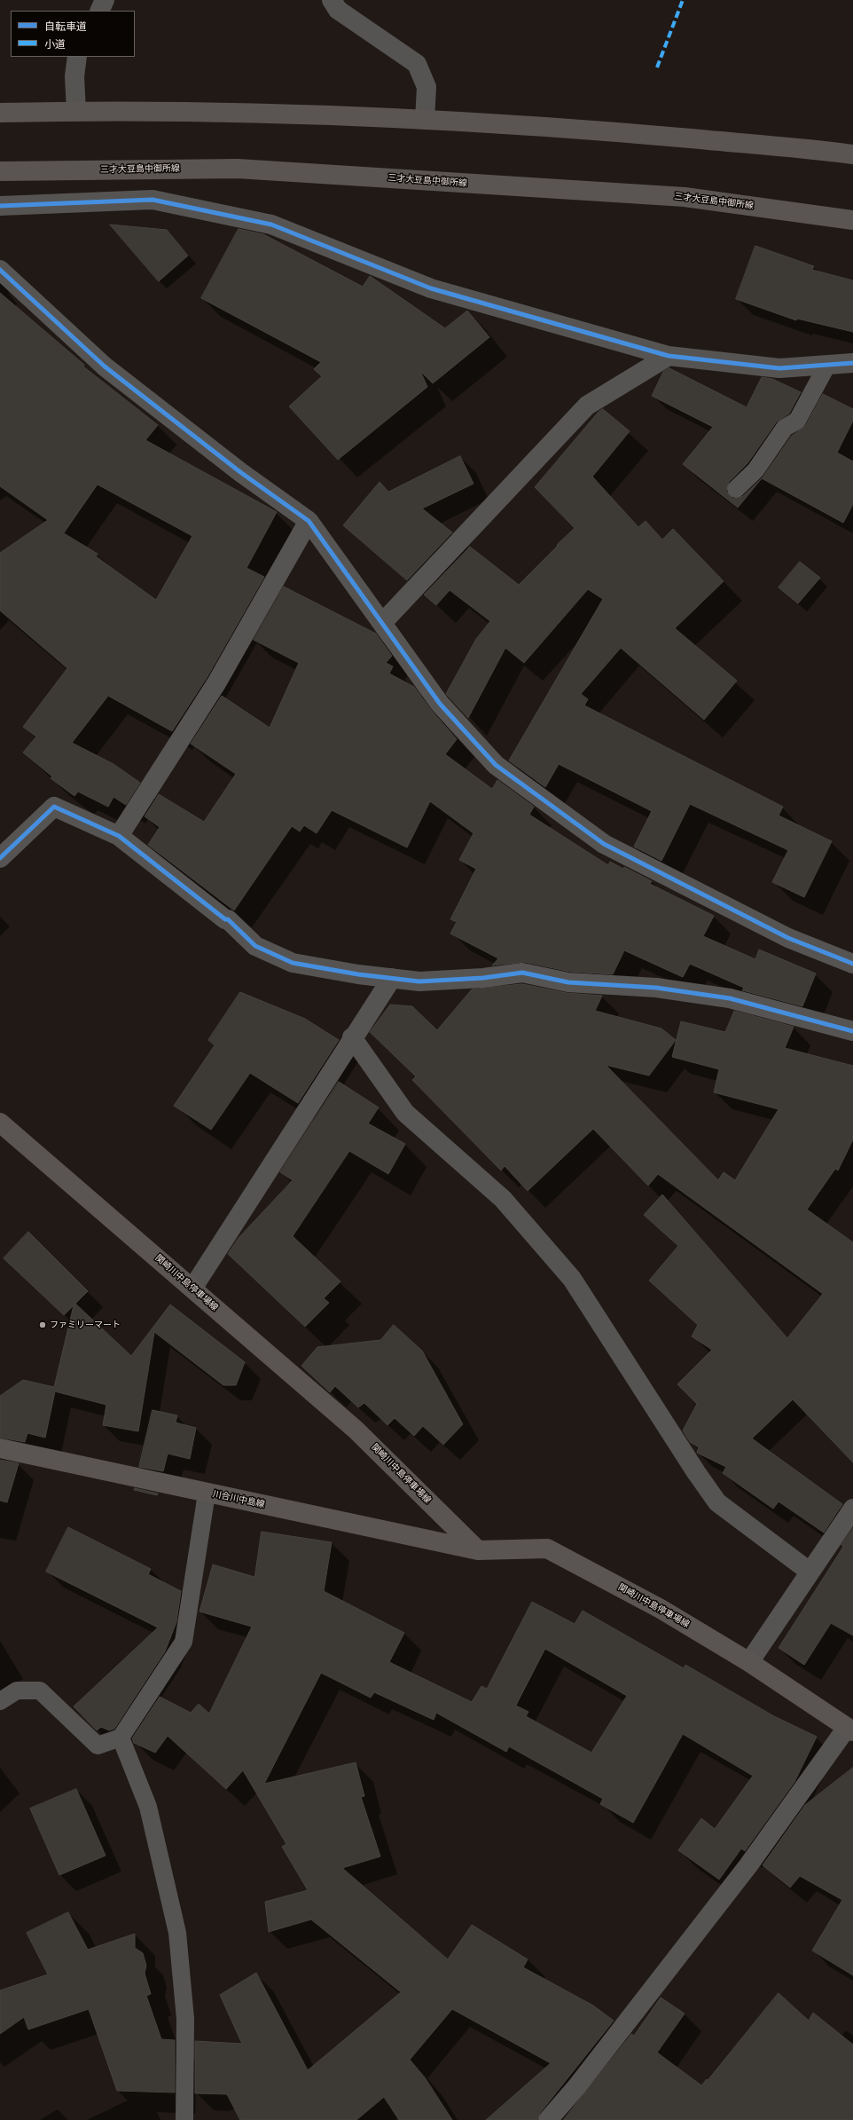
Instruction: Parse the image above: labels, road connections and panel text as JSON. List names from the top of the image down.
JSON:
{
  "streets": {
    "main road": ["三才大豆島中御所線", "関崎川中島停車場線", "川合川中島線"]
  },
  "crossings": [
    ["関崎川中島停車場線", "川合川中島線"]
  ],
  "places": ["ファミリーマート"],
  "legend": ["自転車道", "小道"]
}
